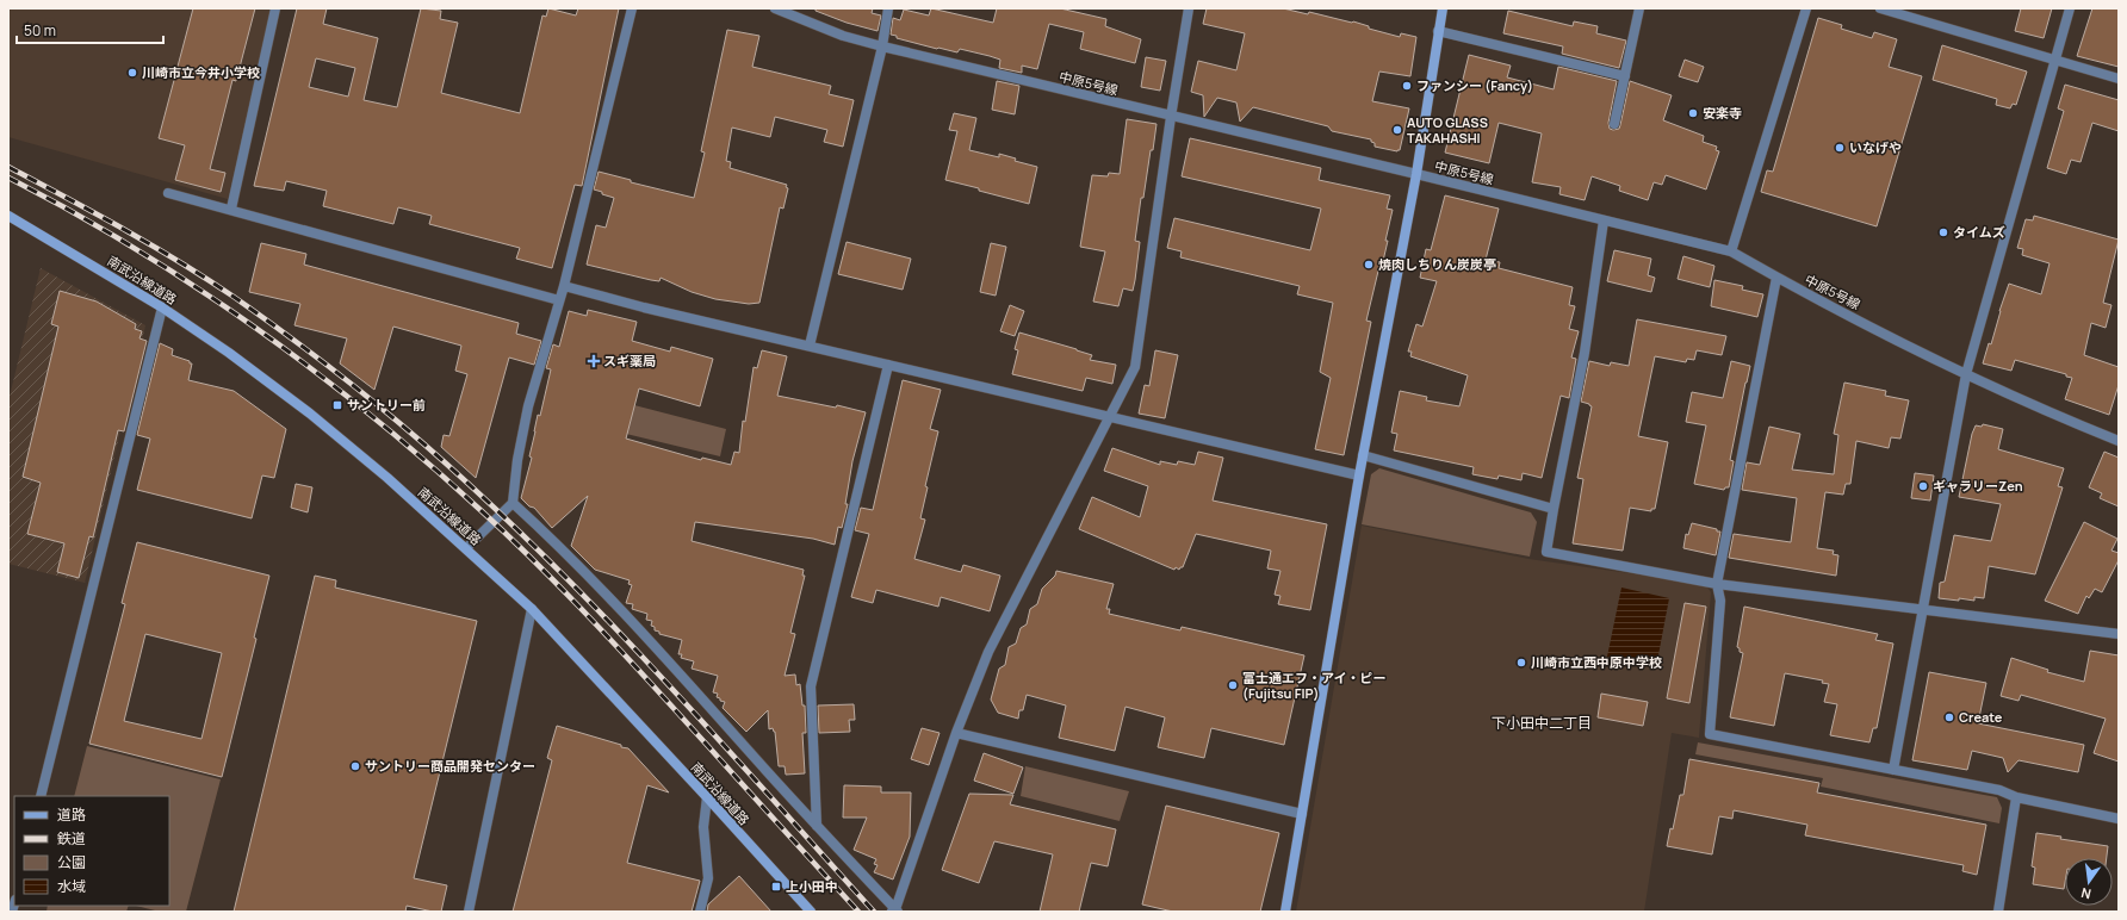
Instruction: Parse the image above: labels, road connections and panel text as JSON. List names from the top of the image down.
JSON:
{
  "streets": {
    "street": ["中原5号線", "南武沿線道路"]
  },
  "districts": ["下小田中二丁目"],
  "places": {
    "other": [
      "川崎市立今井小学校",
      "ファンシー (Fancy)",
      "安楽寺",
      "AUTO GLASS TAKAHASHI",
      "いなげや",
      "タイムズ",
      "焼肉しちりん炭炭亭",
      "ギャラリーZen",
      "川崎市立西中原中学校",
      "富士通エフ・アイ・ピー (Fujitsu FIP)",
      "Create",
      "サントリー商品開発センター"
    ],
    "health": ["スギ薬局"],
    "transit": ["サントリー前", "上小田中"]
  },
  "legend": [
    "道路",
    "鉄道",
    "公園",
    "水域"
  ],
  "scale_bar": "50 m",
  "north": "bottom"
}
